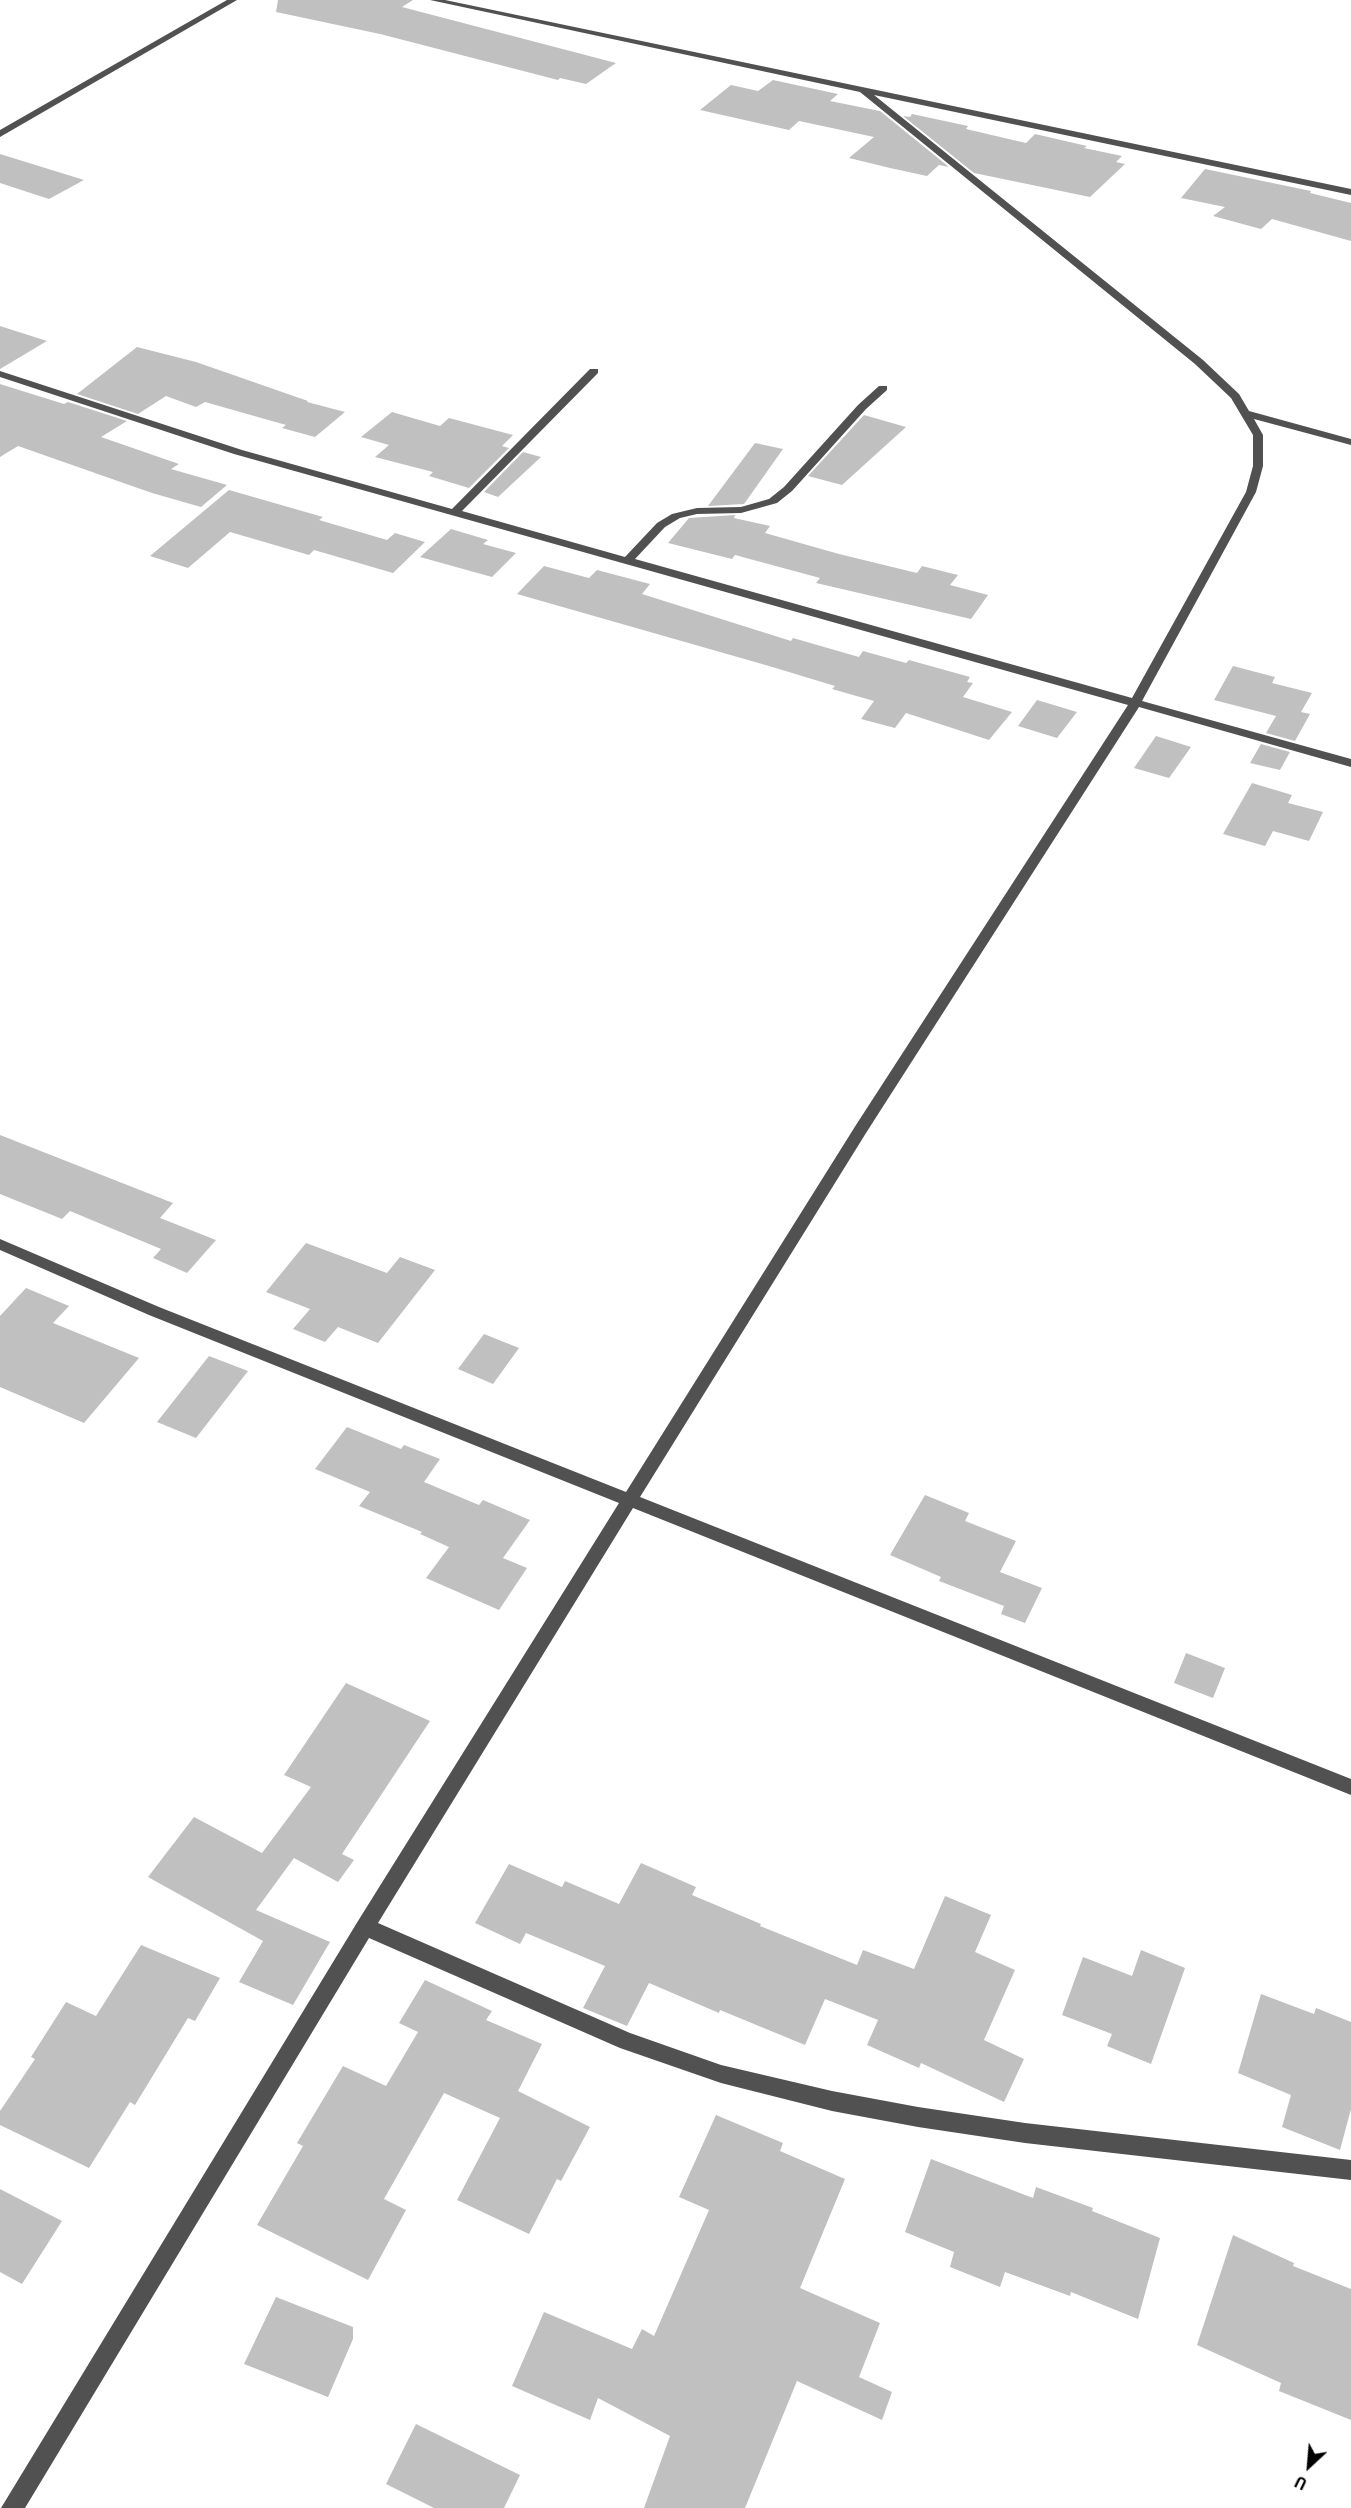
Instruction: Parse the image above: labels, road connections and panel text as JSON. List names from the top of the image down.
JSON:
{
  "north": "bottom left"
}
